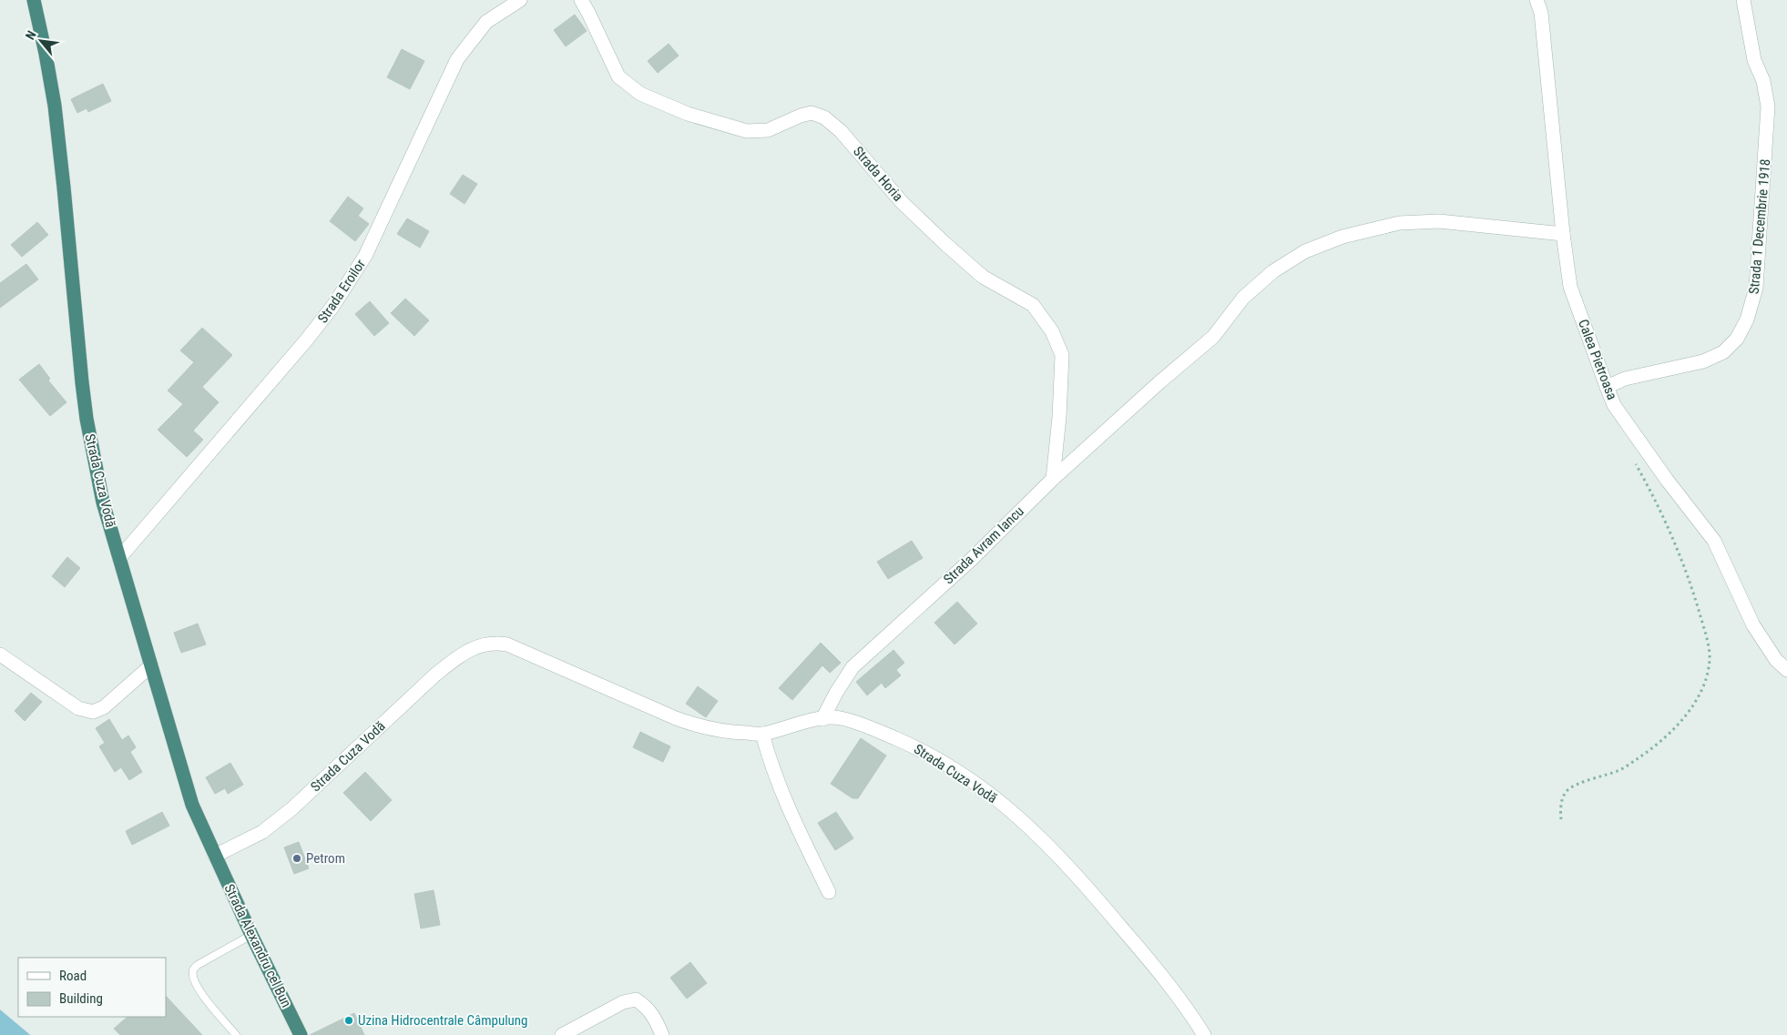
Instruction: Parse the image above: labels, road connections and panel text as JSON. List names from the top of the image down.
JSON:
{
  "streets": {
    "highway": ["Strada Cuza Vodă", "Strada Alexandru cel Bun"],
    "street": [
      "Strada Horia",
      "Strada 1 Decembrie 1918",
      "Strada Eroilor",
      "Calea Pietroasa",
      "Strada Avram Iancu"
    ]
  },
  "crossings": [
    ["Strada Horia", "Strada Avram Iancu"],
    ["Strada 1 Decembrie 1918", "Calea Pietroasa"],
    ["Strada Eroilor", "Strada Cuza Vodă"],
    ["Calea Pietroasa", "Strada Avram Iancu"],
    ["Strada Cuza Vodă", "Strada Avram Iancu"],
    ["Strada Cuza Vodă", "Strada Alexandru cel Bun"]
  ],
  "places": ["Petrom", "Uzina Hidrocentrale Câmpulung"],
  "legend": ["Road", "Building"],
  "north": "top left"
}
